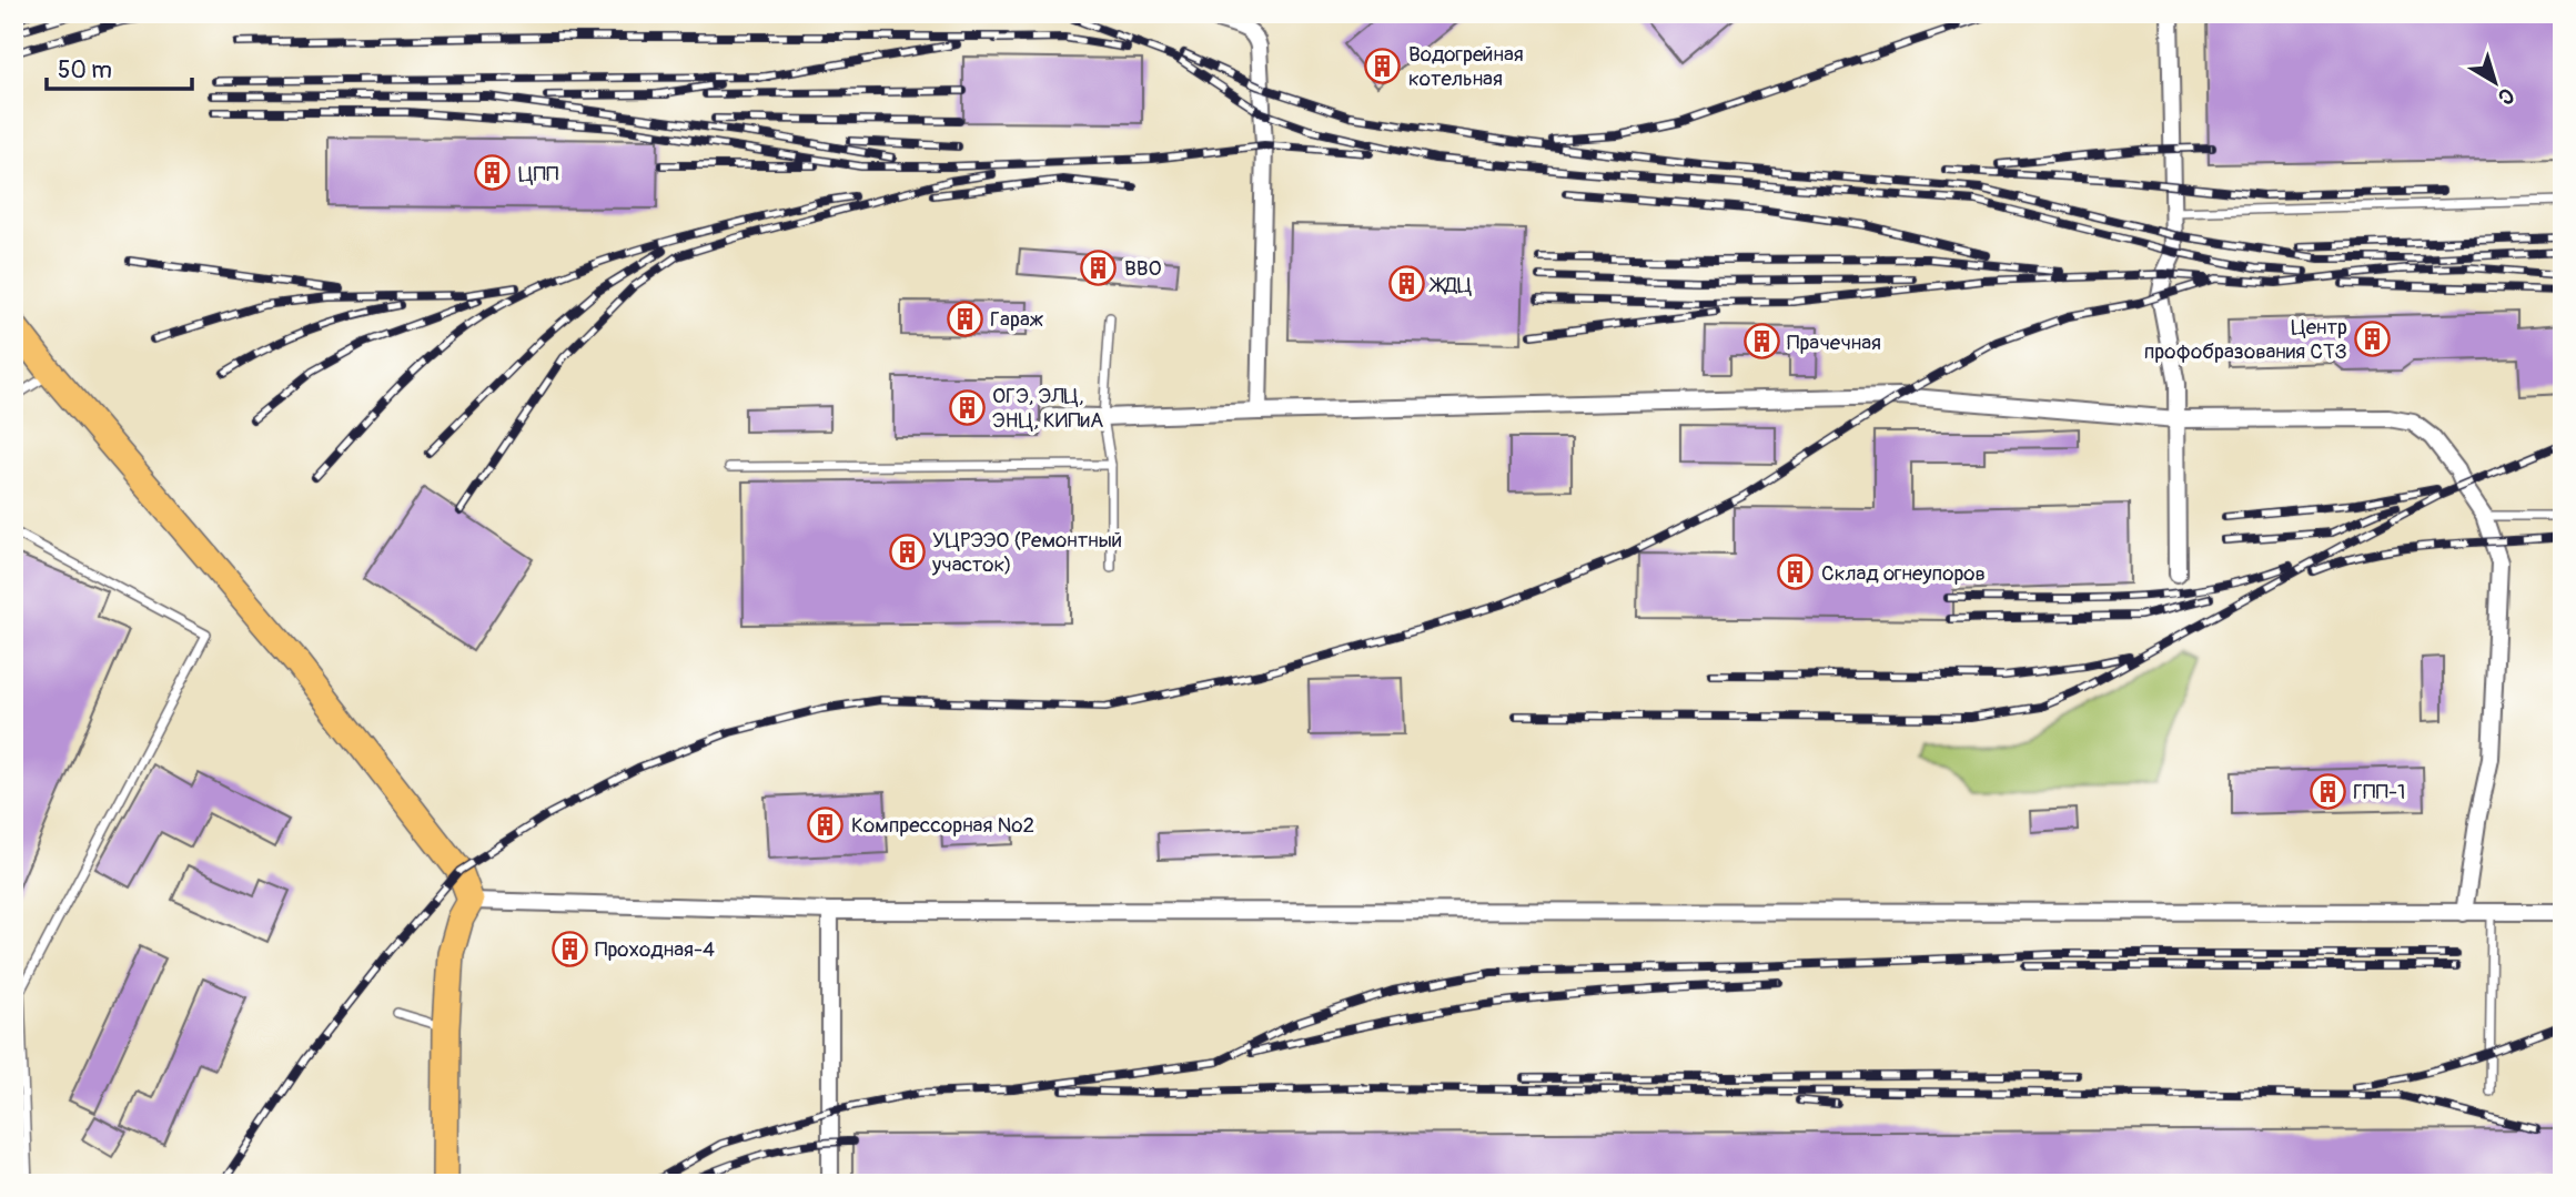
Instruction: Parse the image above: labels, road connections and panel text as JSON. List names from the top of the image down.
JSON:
{
  "places": {
    "building": [
      "Водогрейная котельная",
      "ЦПП",
      "ВВО",
      "ЖДЦ",
      "Гараж",
      "Центр профобразования СТЗ",
      "Прачечная",
      "ОГЭ, ЭЛЦ, ЭНЦ, КИПиА",
      "УЦРЭЭО (Ремонтный участок)",
      "Склад огнеупоров",
      "ГПП-1",
      "Компрессорная №2",
      "Проходная-4"
    ]
  },
  "scale_bar": "50 m",
  "north": "bottom right"
}
